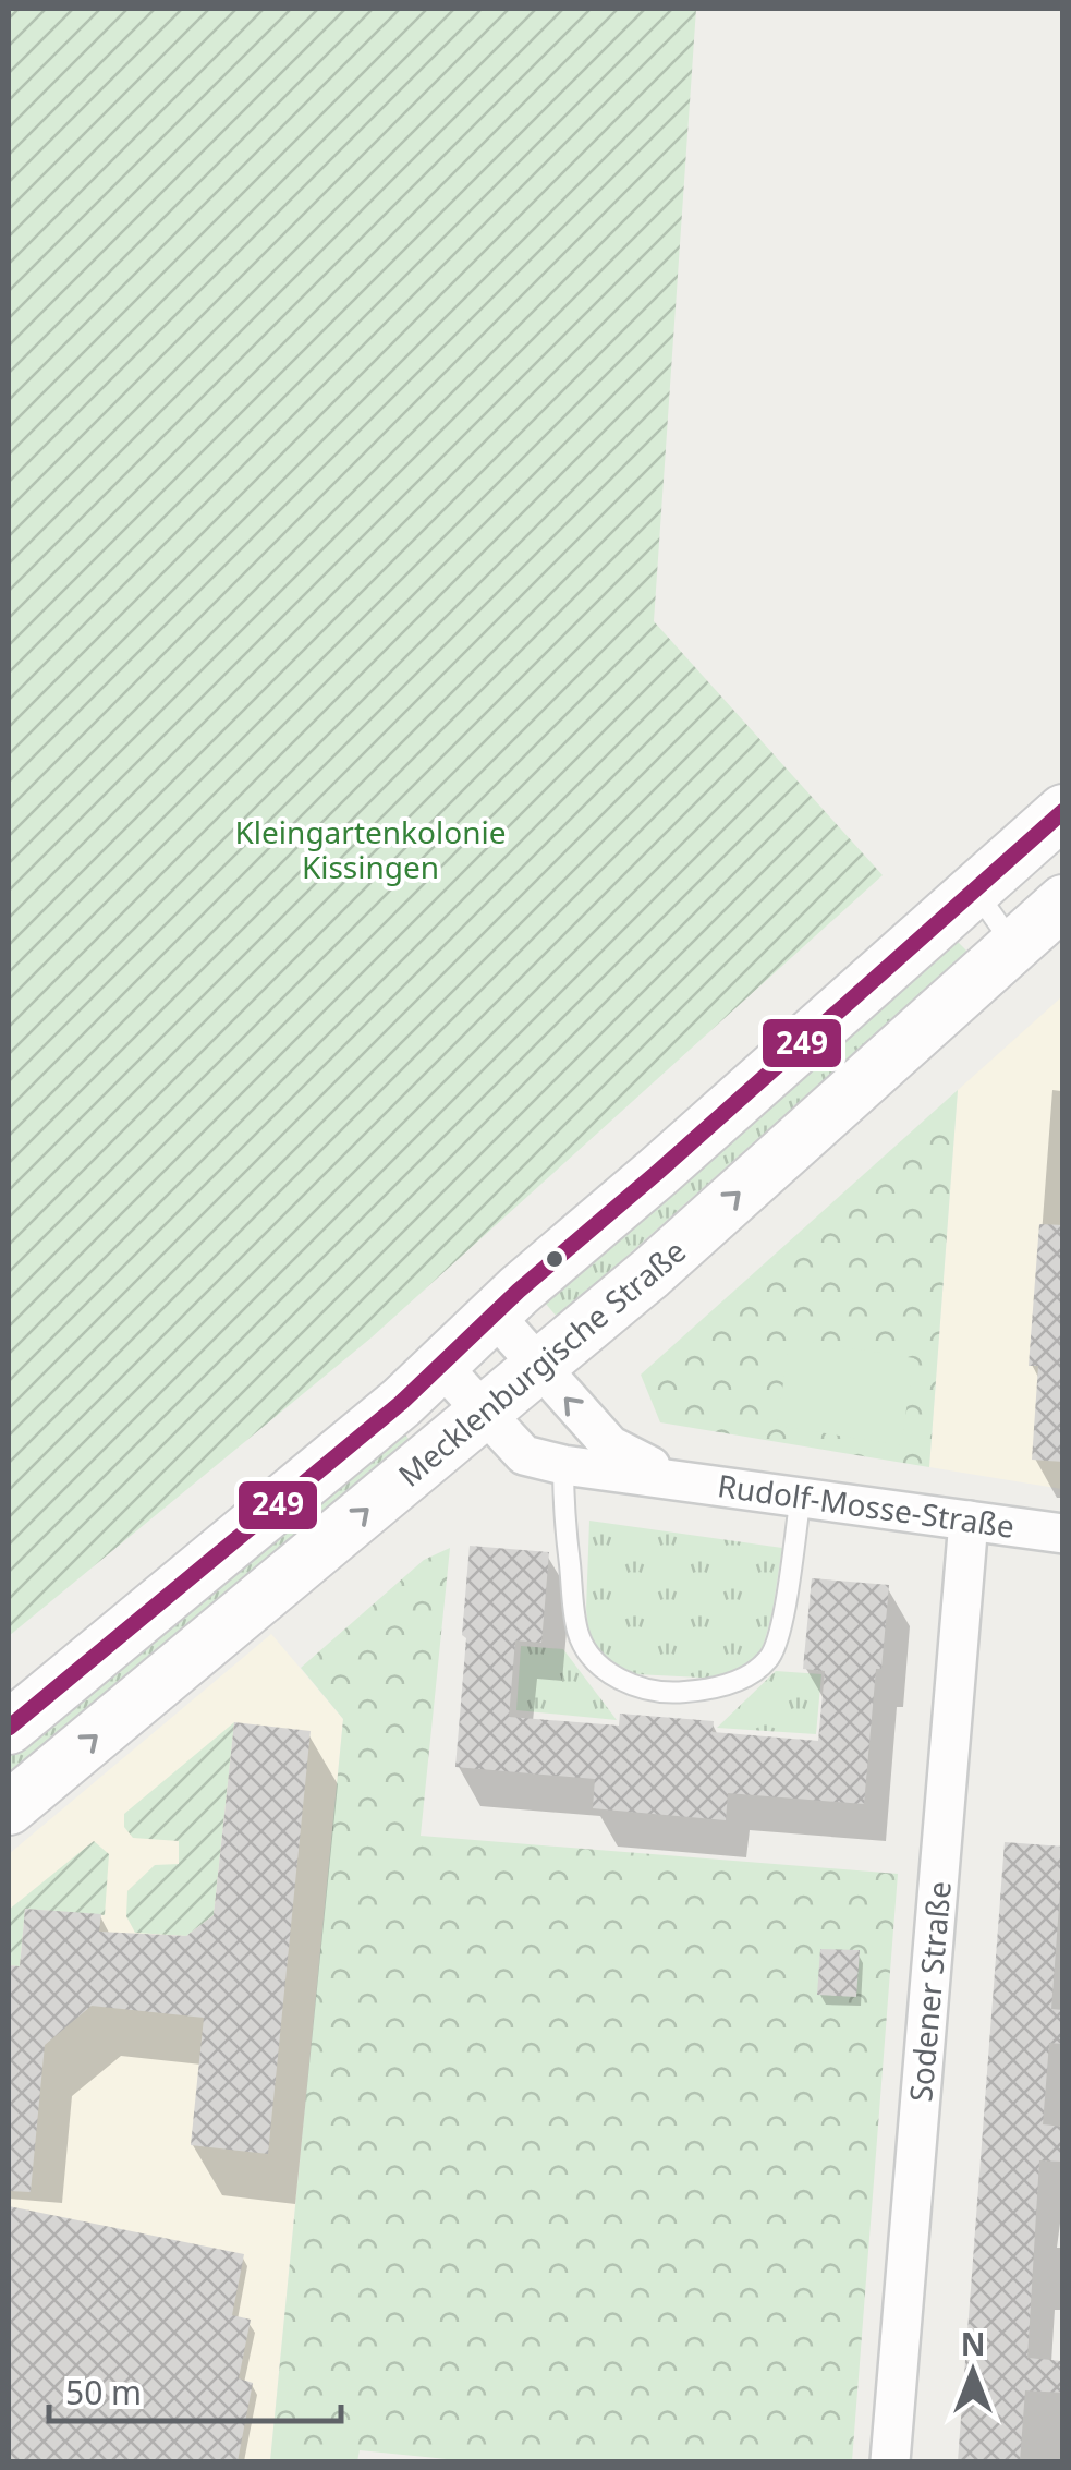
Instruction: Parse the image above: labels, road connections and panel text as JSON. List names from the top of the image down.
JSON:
{
  "streets": {
    "main road": ["Mecklenburgische Straße"],
    "street": ["Rudolf-Mosse-Straße", "Sodener Straße"]
  },
  "crossings": [
    ["Mecklenburgische Straße", "Rudolf-Mosse-Straße"],
    ["Rudolf-Mosse-Straße", "Sodener Straße"]
  ],
  "parks": ["Kleingartenkolonie Kissingen"],
  "lines": ["transit line 249"],
  "scale_bar": "50 m",
  "north": "top"
}
